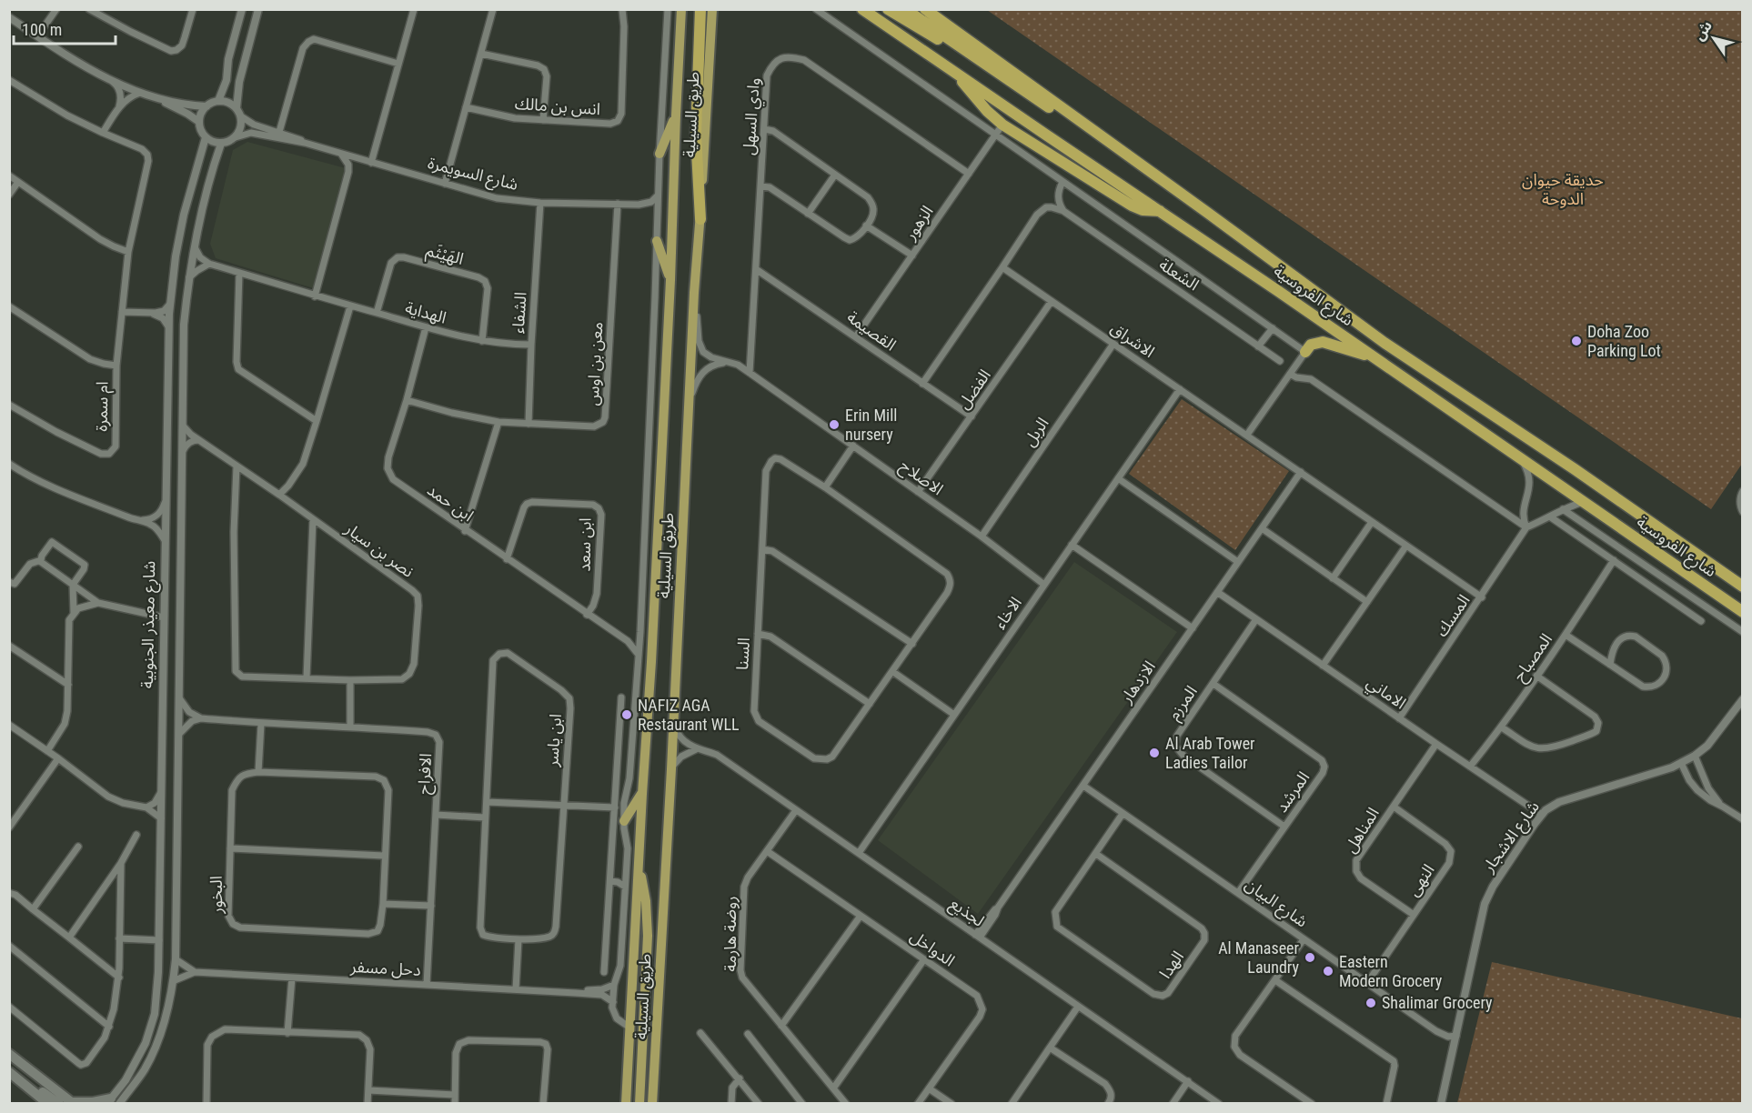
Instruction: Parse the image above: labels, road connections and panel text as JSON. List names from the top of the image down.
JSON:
{
  "streets": {
    "highway": ["شارع الفروسية"],
    "main road": ["طريق السيلية"],
    "street": [
      "انس بن مالك",
      "وادي السهل",
      "شارع السويمرة",
      "الزهور",
      "الهَيْثَم",
      "الشعلة",
      "الهداية",
      "الشفاء",
      "القصيمة",
      "الاشراق",
      "معن بن اوس",
      "الفضل",
      "ام سمرة",
      "الربل",
      "الاصلاح",
      "ابن حمد",
      "ابن سعد",
      "نصر بن سيار",
      "الاخاء",
      "المسك",
      "شارع معيذر الجنوبية",
      "السنا",
      "المصباح",
      "الازدهار",
      "الاماني",
      "المرزم",
      "ابن ياسر",
      "الافراح",
      "المرشد",
      "المناهل",
      "شارع الاشجار",
      "النهى",
      "البخور",
      "شارع البيان",
      "لجذيع",
      "روضة هارمة",
      "الدواخل",
      "الهدا",
      "دحل مسفر"
    ]
  },
  "crossings": [
    ["طريق السيلية", "شارع السويمرة"],
    ["طريق السيلية", "الاصلاح"],
    ["طريق السيلية", "ابن حمد"],
    ["طريق السيلية", "لجذيع"],
    ["طريق السيلية", "دحل مسفر"],
    ["وادي السهل", "الزهور"],
    ["وادي السهل", "القصيمة"],
    ["وادي السهل", "الاصلاح"],
    ["شارع السويمرة", "الشفاء"],
    ["شارع السويمرة", "معن بن اوس"],
    ["شارع السويمرة", "شارع معيذر الجنوبية"],
    ["الزهور", "القصيمة"],
    ["الهَيْثَم", "الهداية"],
    ["الهداية", "الشفاء"],
    ["الهداية", "ابن حمد"],
    ["الشفاء", "معن بن اوس"],
    ["القصيمة", "الفضل"],
    ["الاشراق", "الفضل"],
    ["الاشراق", "الربل"],
    ["الاشراق", "الاخاء"],
    ["الاشراق", "المسك"],
    ["الاشراق", "الازدهار"],
    ["معن بن اوس", "ابن حمد"],
    ["الفضل", "الاصلاح"],
    ["الربل", "الاصلاح"],
    ["الاصلاح", "الاخاء"],
    ["ابن حمد", "ابن سعد"],
    ["نصر بن سيار", "شارع معيذر الجنوبية"],
    ["الاخاء", "لجذيع"],
    ["المسك", "الاماني"],
    ["شارع معيذر الجنوبية", "دحل مسفر"],
    ["المصباح", "الاماني"],
    ["الازدهار", "الاماني"],
    ["الازدهار", "شارع البيان"],
    ["الازدهار", "لجذيع"],
    ["الاماني", "المرزم"],
    ["الاماني", "المناهل"],
    ["الاماني", "شارع الاشجار"],
    ["المرزم", "المرشد"],
    ["الافراح", "دحل مسفر"],
    ["المرشد", "شارع البيان"],
    ["المناهل", "النهى"],
    ["شارع الاشجار", "شارع البيان"],
    ["النهى", "شارع البيان"],
    ["شارع البيان", "الهدا"],
    ["لجذيع", "روضة هارمة"],
    ["روضة هارمة", "الدواخل"]
  ],
  "parks": ["حديقة حيوان الدوحة"],
  "places": [
    "Doha Zoo Parking Lot",
    "Erin Mill nursery",
    "NAFIZ AGA Restaurant WLL",
    "Al Arab Tower Ladies Tailor",
    "Al Manaseer Laundry",
    "Eastern Modern Grocery",
    "Shalimar Grocery"
  ],
  "scale_bar": "100 m",
  "north": "top left"
}
